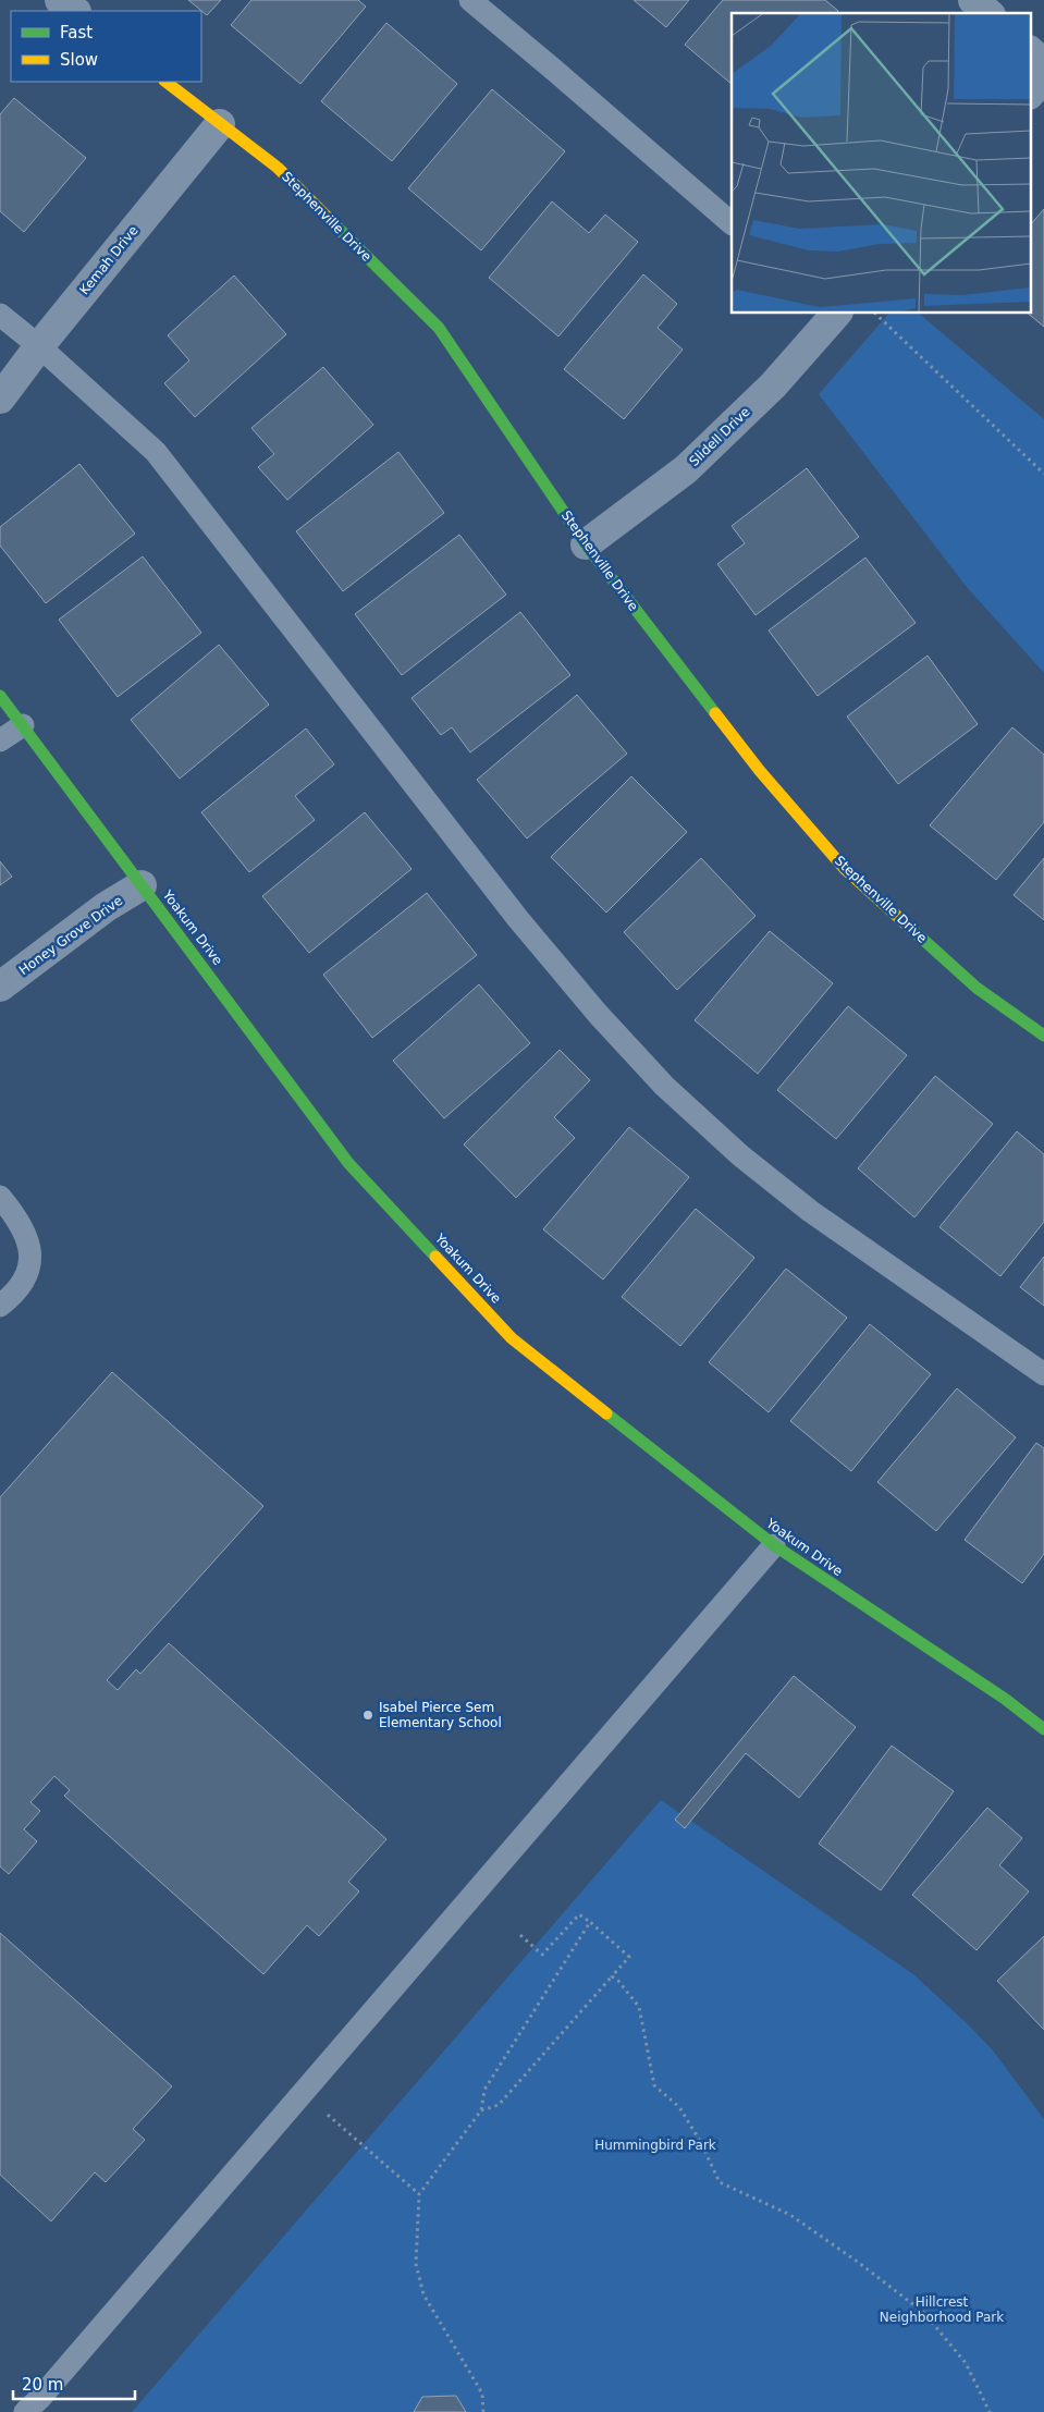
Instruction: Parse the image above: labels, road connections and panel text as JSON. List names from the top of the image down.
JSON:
{
  "streets": {
    "street": [
      "Stephenville Drive",
      "Kemah Drive",
      "Slidell Drive",
      "Yoakum Drive",
      "Honey Grove Drive"
    ]
  },
  "crossings": [
    ["Stephenville Drive", "Kemah Drive"],
    ["Stephenville Drive", "Slidell Drive"],
    ["Yoakum Drive", "Honey Grove Drive"]
  ],
  "parks": ["Hummingbird Park", "Hillcrest Neighborhood Park"],
  "places": ["Isabel Pierce Sem Elementary School"],
  "legend": ["Fast", "Slow"],
  "scale_bar": "20 m"
}
